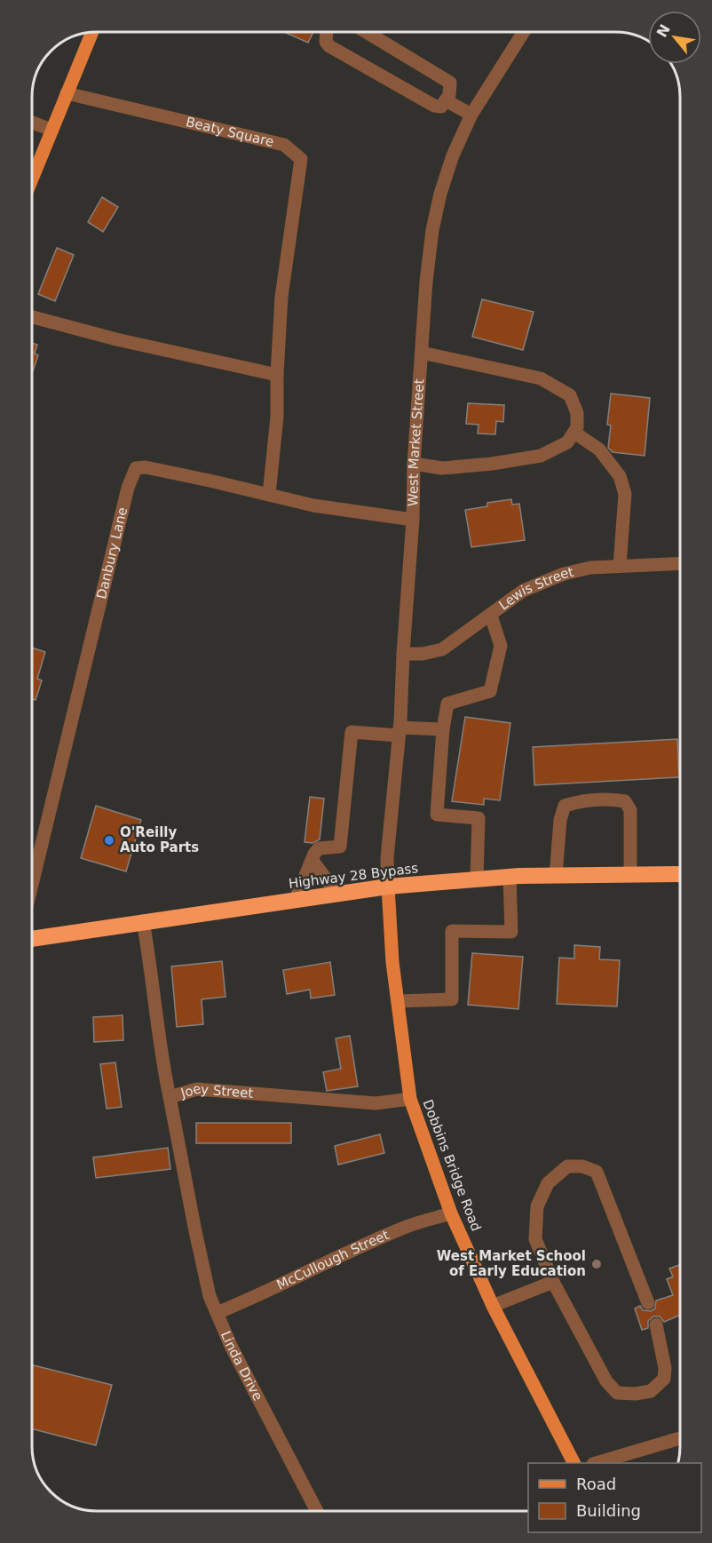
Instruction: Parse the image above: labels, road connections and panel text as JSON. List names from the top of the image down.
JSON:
{
  "streets": {
    "highway": ["Highway 28 Bypass"],
    "main road": ["Dobbins Bridge Road"],
    "street": [
      "Beaty Square",
      "West Market Street",
      "Danbury Lane",
      "Lewis Street",
      "Joey Street",
      "McCullough Street",
      "Linda Drive"
    ]
  },
  "crossings": [
    ["Beaty Square", "Danbury Lane"],
    ["West Market Street", "Danbury Lane"],
    ["West Market Street", "Lewis Street"],
    ["West Market Street", "Highway 28 Bypass"],
    ["West Market Street", "Dobbins Bridge Road"],
    ["Highway 28 Bypass", "Joey Street"],
    ["Highway 28 Bypass", "Dobbins Bridge Road"],
    ["Joey Street", "Dobbins Bridge Road"],
    ["Joey Street", "Linda Drive"],
    ["Dobbins Bridge Road", "McCullough Street"],
    ["McCullough Street", "Linda Drive"]
  ],
  "places": ["O'Reilly Auto Parts", "West Market School of Early Education"],
  "legend": ["Road", "Building"],
  "north": "top left"
}
